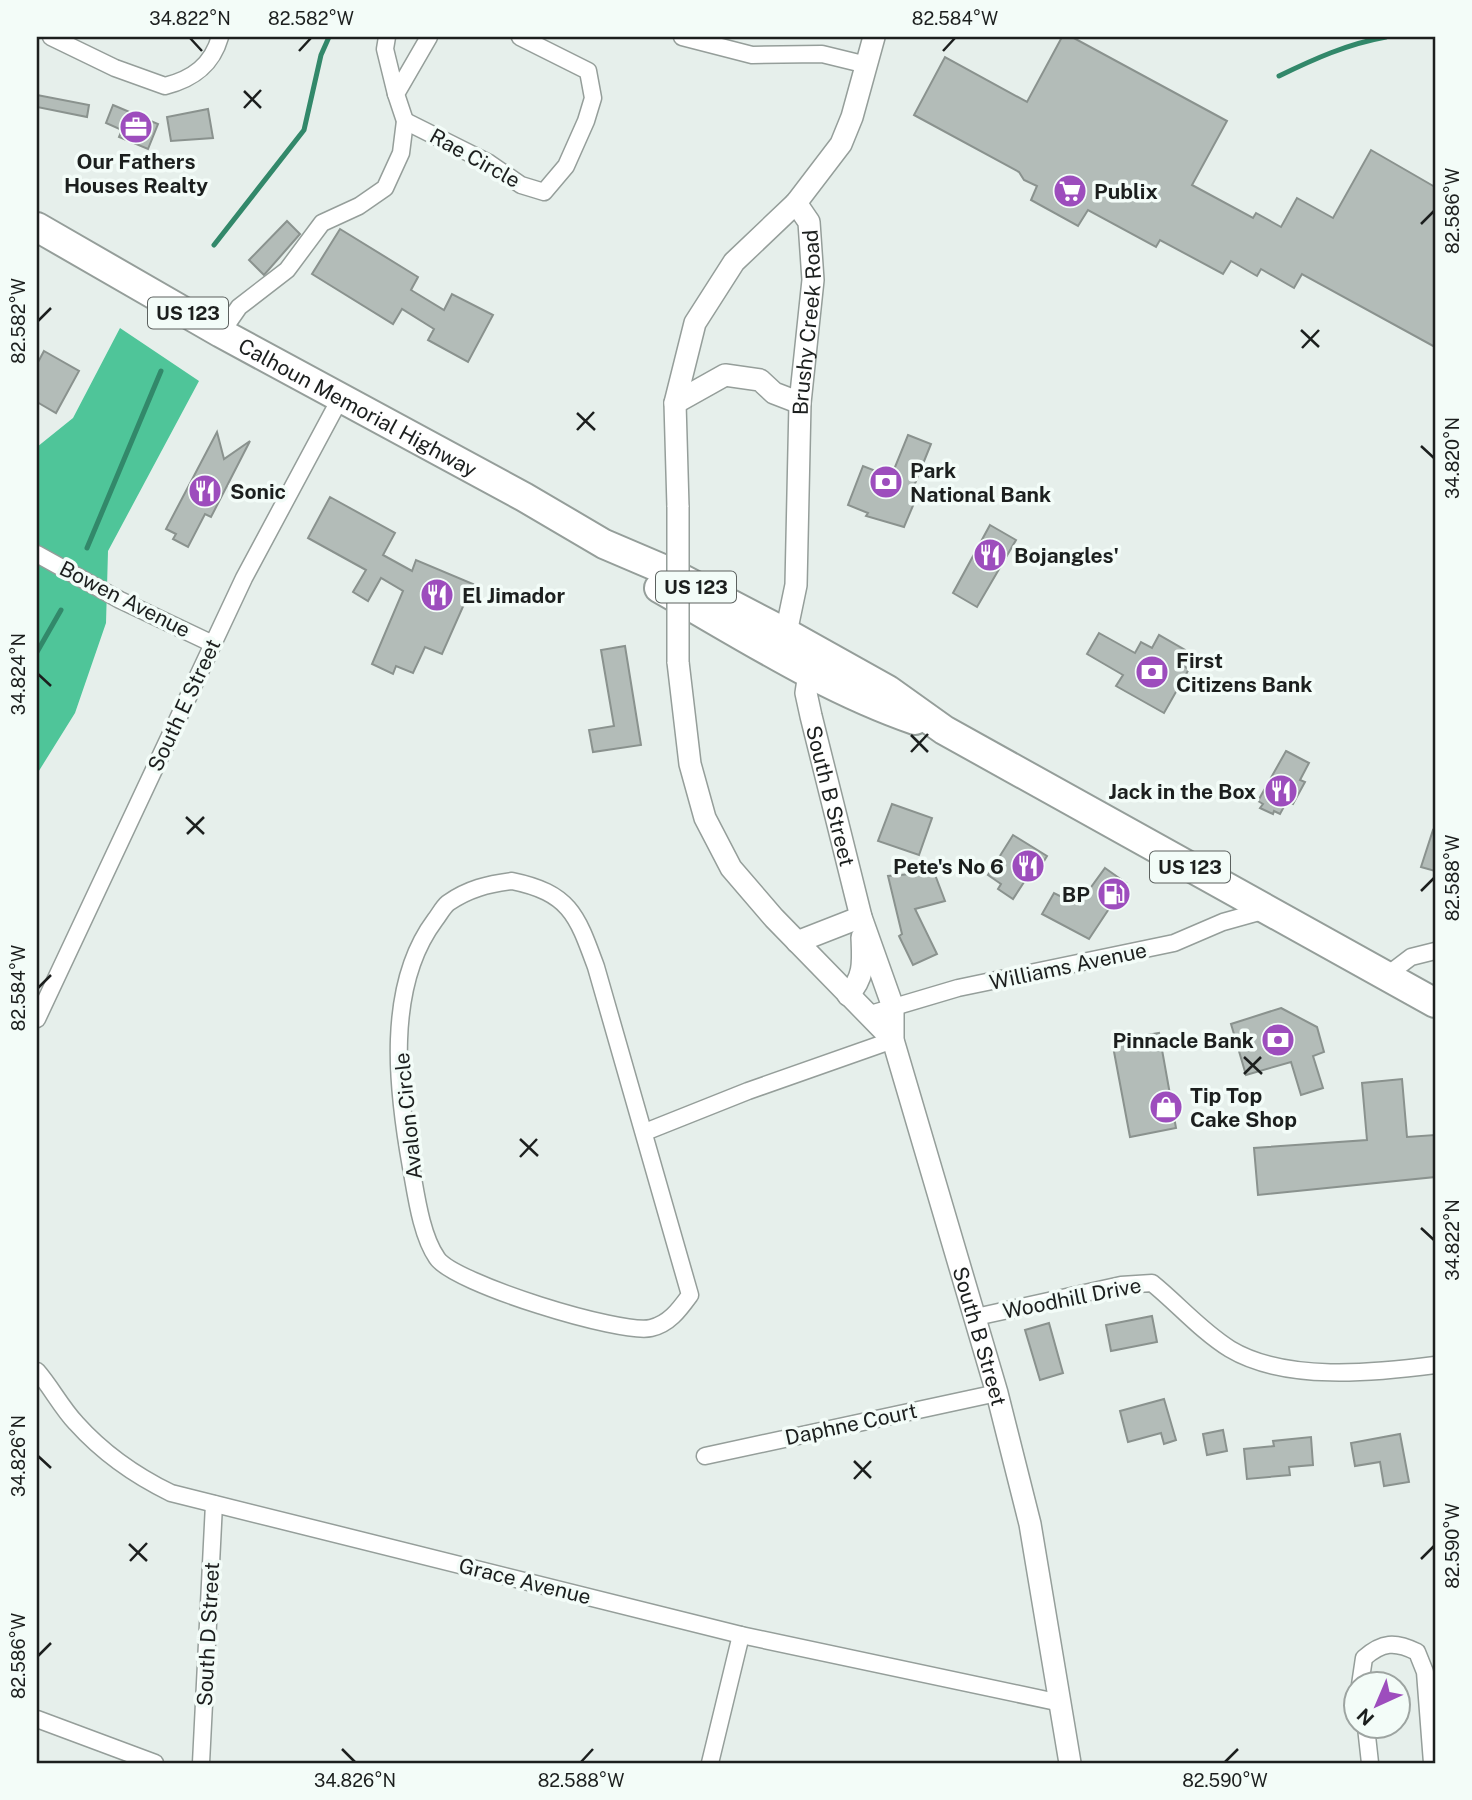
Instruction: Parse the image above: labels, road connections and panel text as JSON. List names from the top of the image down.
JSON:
{
  "streets": {
    "highway": ["US 123", "Calhoun Memorial Highway"],
    "street": [
      "Rae Circle",
      "Brushy Creek Road",
      "Bowen Avenue",
      "South E Street",
      "South B Street",
      "Williams Avenue",
      "Avalon Circle",
      "Woodhill Drive",
      "Daphne Court",
      "Grace Avenue",
      "South D Street"
    ]
  },
  "crossings": [
    ["Brushy Creek Road", "Calhoun Memorial Highway"],
    ["Calhoun Memorial Highway", "South E Street"],
    ["Calhoun Memorial Highway", "South B Street"],
    ["Calhoun Memorial Highway", "Williams Avenue"],
    ["Bowen Avenue", "South E Street"],
    ["South B Street", "Williams Avenue"],
    ["South B Street", "Woodhill Drive"],
    ["South B Street", "Daphne Court"],
    ["South B Street", "Grace Avenue"],
    ["Grace Avenue", "South D Street"]
  ],
  "places": {
    "office": ["Our Fathers Houses Realty"],
    "supermarket": ["Publix"],
    "bank": ["Park National Bank", "First Citizens Bank", "Pinnacle Bank"],
    "restaurant": [
      "Sonic",
      "Bojangles'",
      "El Jimador",
      "Jack in the Box",
      "Pete's No 6"
    ],
    "fuel station": ["BP"],
    "shop": ["Tip Top Cake Shop"]
  },
  "north": "bottom left",
  "coordinates": [
    "34.822°N",
    "82.582°W",
    "82.584°W",
    "82.586°W",
    "34.820°N",
    "34.824°N",
    "82.588°W",
    "34.826°N",
    "82.590°W"
  ]
}
